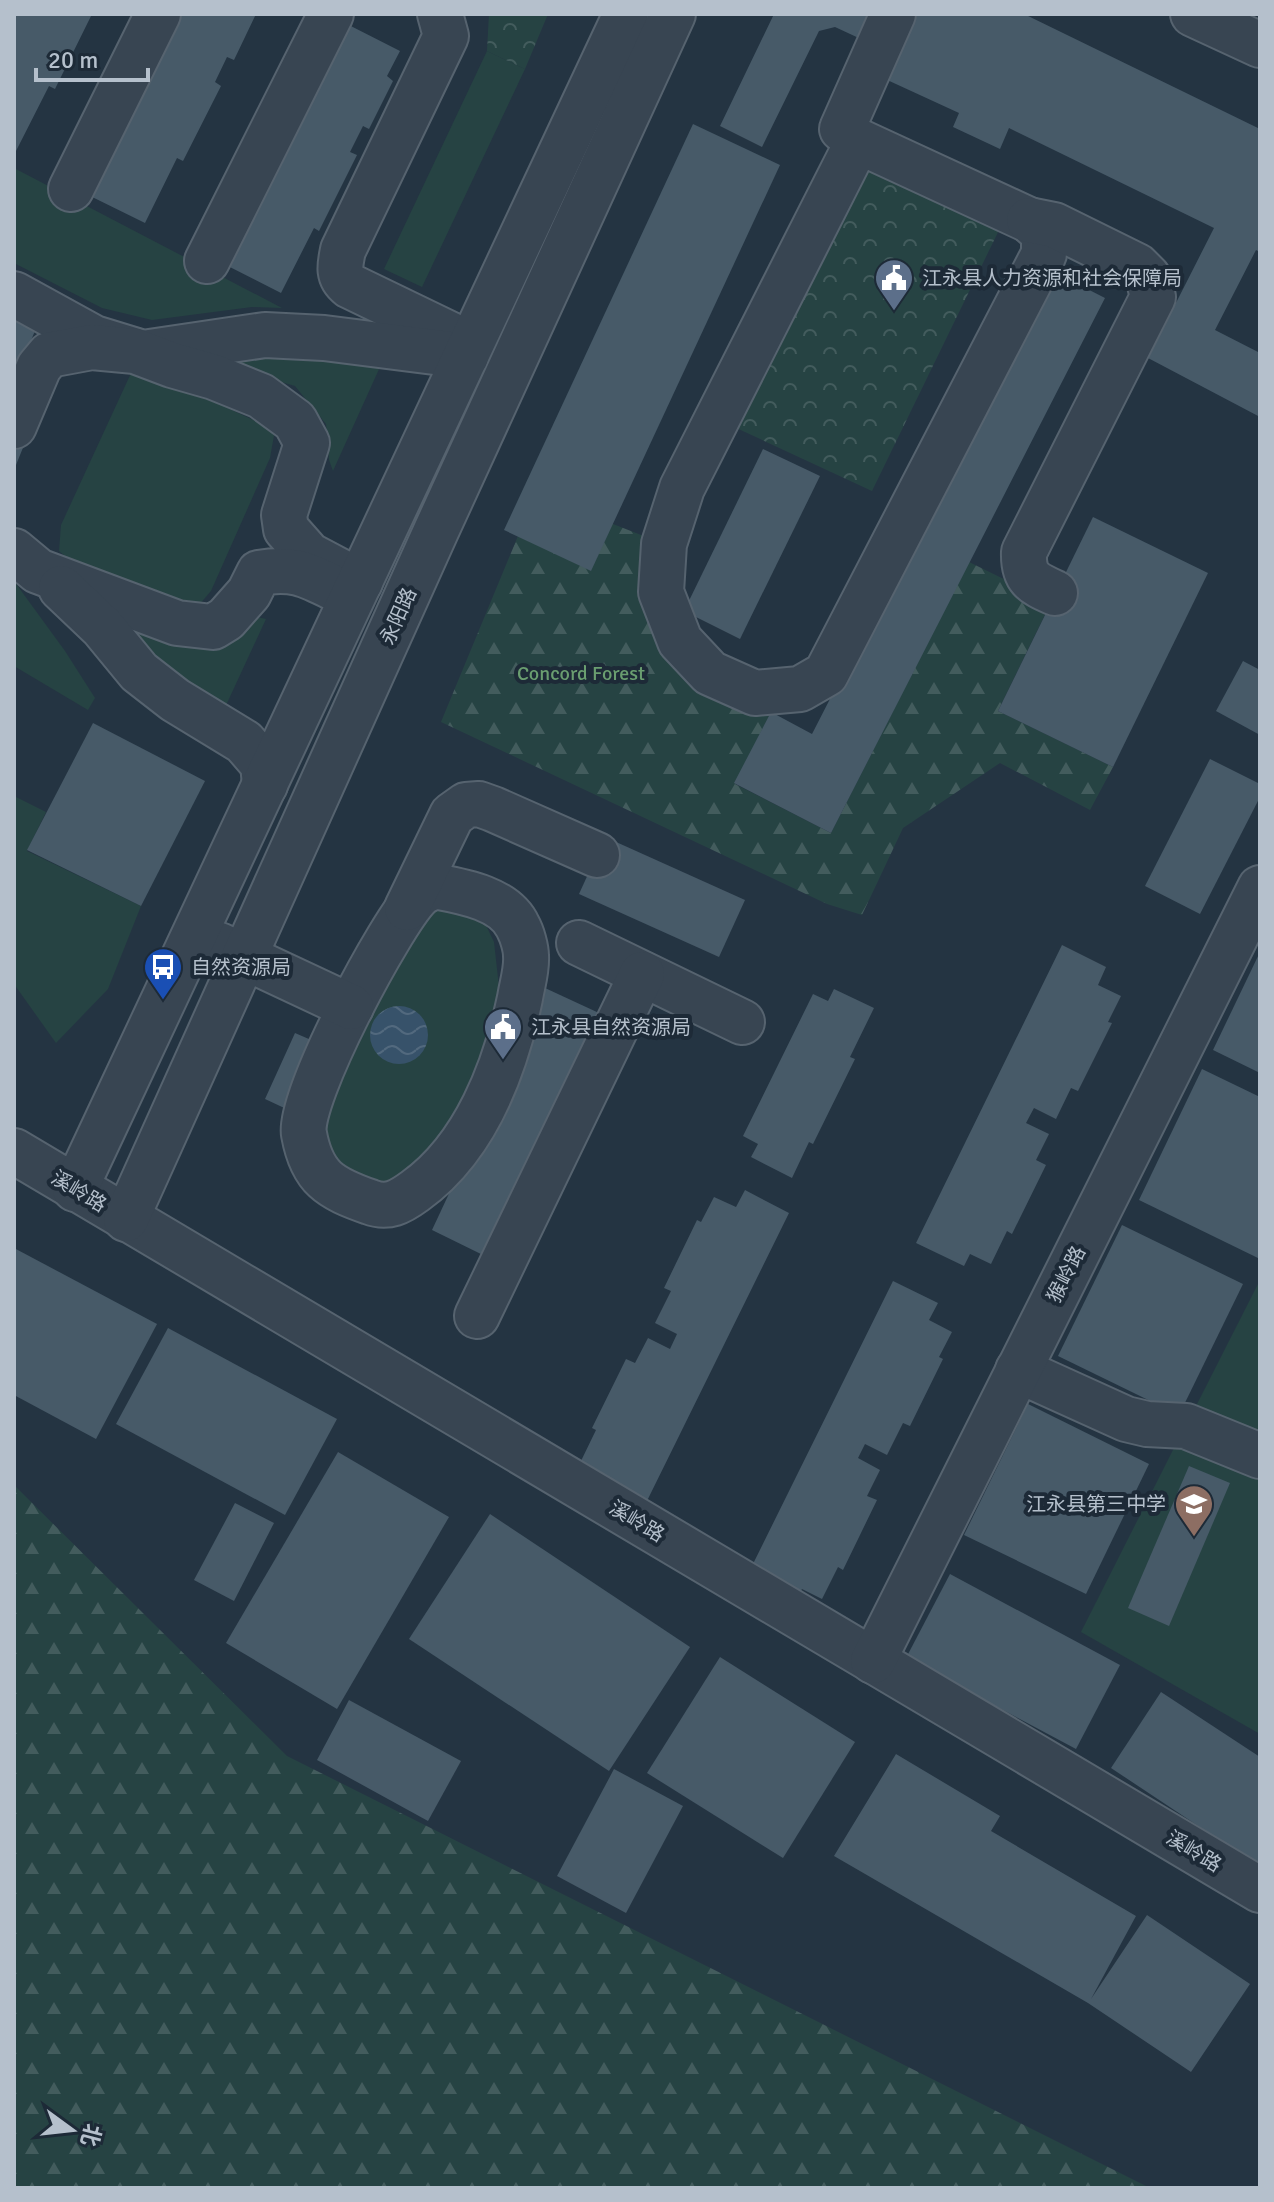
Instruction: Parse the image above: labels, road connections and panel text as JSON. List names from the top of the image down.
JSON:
{
  "streets": {
    "street": ["永阳路", "溪岭路", "猴岭路"]
  },
  "crossings": [
    ["永阳路", "溪岭路"],
    ["溪岭路", "猴岭路"]
  ],
  "parks": ["Concord Forest"],
  "places": {
    "public building": ["江永县人力资源和社会保障局", "江永县自然资源局"],
    "bus stop": ["自然资源局"],
    "school or university": ["江永县第三中学"]
  },
  "scale_bar": "20 m",
  "north": "right"
}
